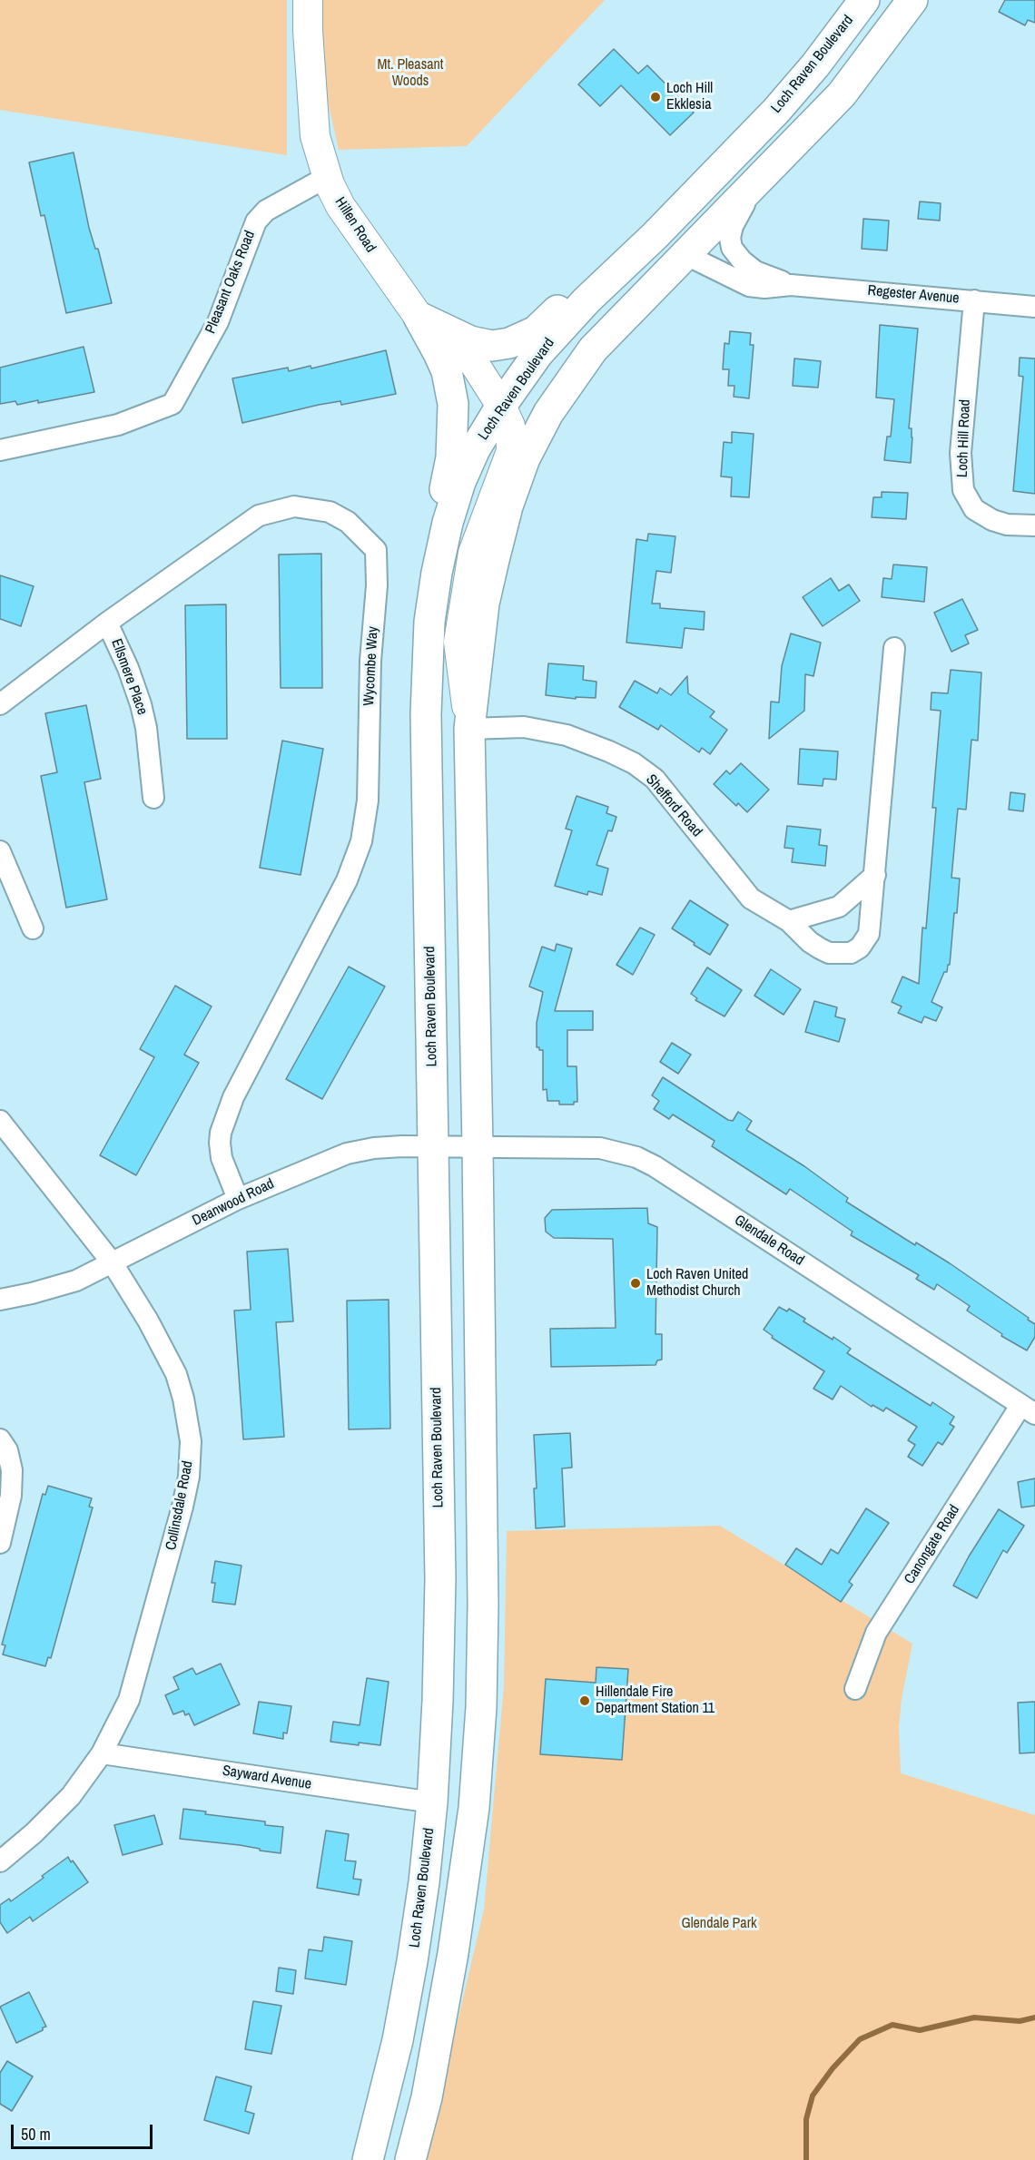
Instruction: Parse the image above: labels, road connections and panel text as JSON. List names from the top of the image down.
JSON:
{
  "streets": {
    "main road": ["Loch Raven Boulevard"],
    "street": [
      "Hillen Road",
      "Pleasant Oaks Road",
      "Regester Avenue",
      "Loch Hill Road",
      "Wycombe Way",
      "Ellsmere Place",
      "Shefford Road",
      "Deanwood Road",
      "Glendale Road",
      "Collinsdale Road",
      "Canongate Road",
      "Sayward Avenue"
    ]
  },
  "crossings": [
    ["Loch Raven Boulevard", "Hillen Road"],
    ["Loch Raven Boulevard", "Deanwood Road"],
    ["Loch Raven Boulevard", "Sayward Avenue"],
    ["Hillen Road", "Pleasant Oaks Road"],
    ["Hillen Road", "Shefford Road"],
    ["Regester Avenue", "Loch Hill Road"],
    ["Wycombe Way", "Ellsmere Place"],
    ["Wycombe Way", "Deanwood Road"],
    ["Deanwood Road", "Glendale Road"],
    ["Deanwood Road", "Collinsdale Road"],
    ["Glendale Road", "Canongate Road"],
    ["Collinsdale Road", "Sayward Avenue"]
  ],
  "parks": ["Mt. Pleasant Woods", "Glendale Park"],
  "places": ["Loch Hill Ekklesia", "Loch Raven United Methodist Church", "Hillendale Fire Department Station 11"],
  "scale_bar": "50 m"
}
